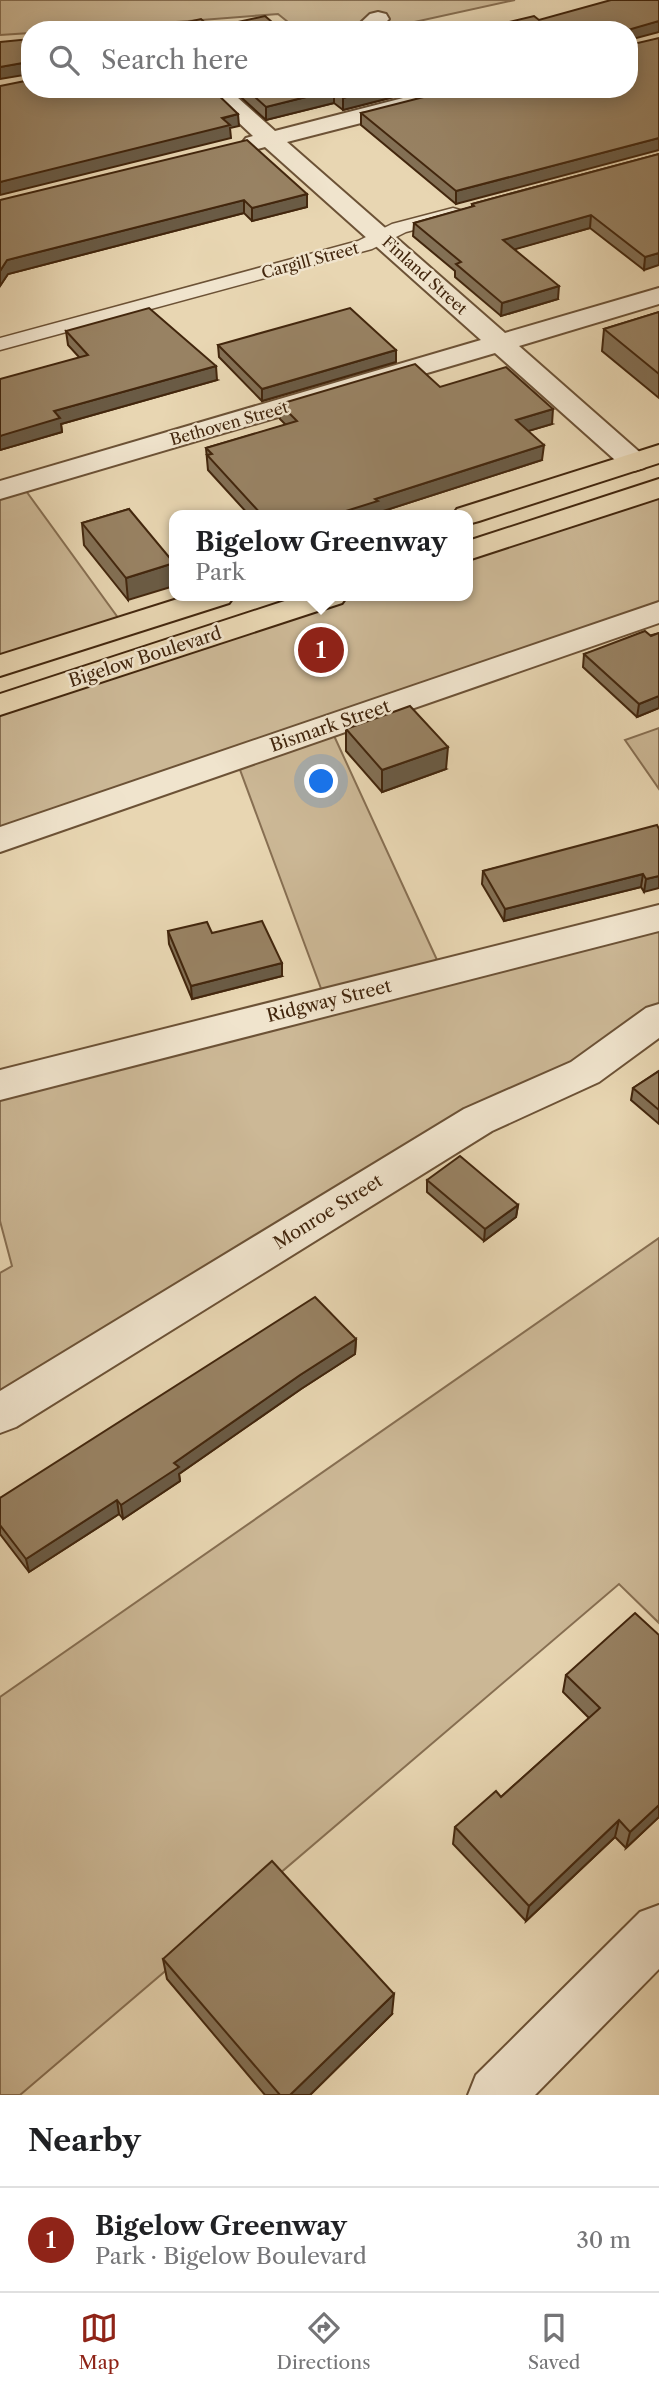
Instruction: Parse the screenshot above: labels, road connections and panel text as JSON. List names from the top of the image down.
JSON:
{
  "streets": {
    "main road": ["Bigelow Boulevard"],
    "street": [
      "Finland Street",
      "Bethoven Street",
      "Bismark Street",
      "Ridgway Street",
      "Monroe Street"
    ],
    "lane": ["Cargill Street"]
  },
  "crossings": [
    ["Cargill Street", "Finland Street"],
    ["Finland Street", "Bethoven Street"]
  ],
  "page": {
    "search": "Search here",
    "popup": ["Bigelow Greenway", "Park"],
    "pins": "1",
    "heading": "Nearby",
    "list": [
      {
        "mark": "1",
        "name": "Bigelow Greenway",
        "note": "Park · Bigelow Boulevard",
        "value": "30 m"
      }
    ],
    "nav": ["Map", "Directions", "Saved"]
  }
}
